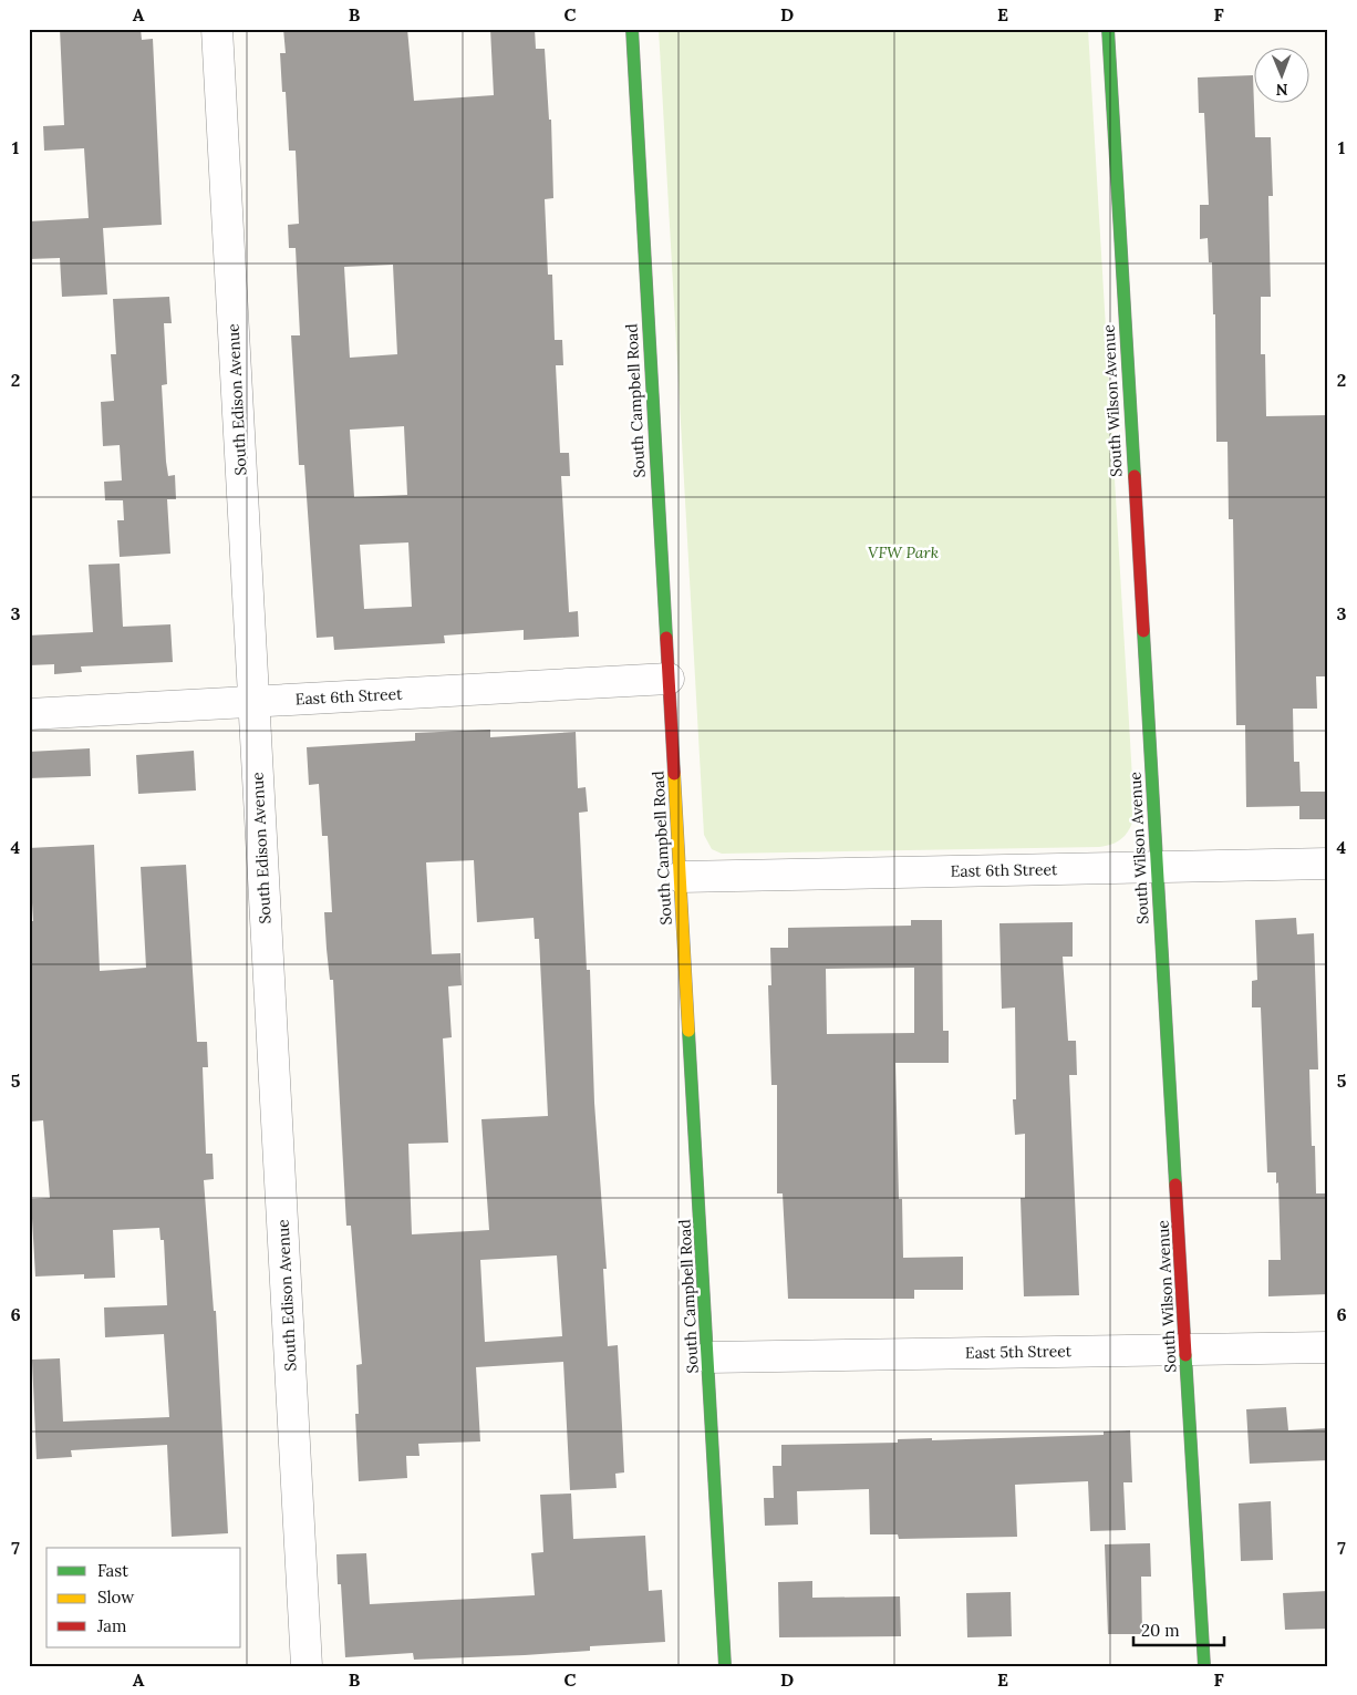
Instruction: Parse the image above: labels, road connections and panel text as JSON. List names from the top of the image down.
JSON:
{
  "streets": {
    "street": [
      "South Edison Avenue",
      "South Campbell Road",
      "South Wilson Avenue",
      "East 6th Street",
      "East 5th Street"
    ]
  },
  "crossings": [
    ["South Edison Avenue", "East 6th Street"],
    ["South Campbell Road", "East 6th Street"],
    ["South Campbell Road", "East 5th Street"],
    ["South Wilson Avenue", "East 6th Street"],
    ["South Wilson Avenue", "East 5th Street"]
  ],
  "parks": ["VFW Park"],
  "legend": ["Fast", "Slow", "Jam"],
  "scale_bar": "20 m",
  "north": "bottom",
  "grid": {
    "columns": [
      "A",
      "B",
      "C",
      "D",
      "E",
      "F"
    ],
    "rows": [
      "1",
      "2",
      "3",
      "4",
      "5",
      "6",
      "7"
    ]
  }
}
